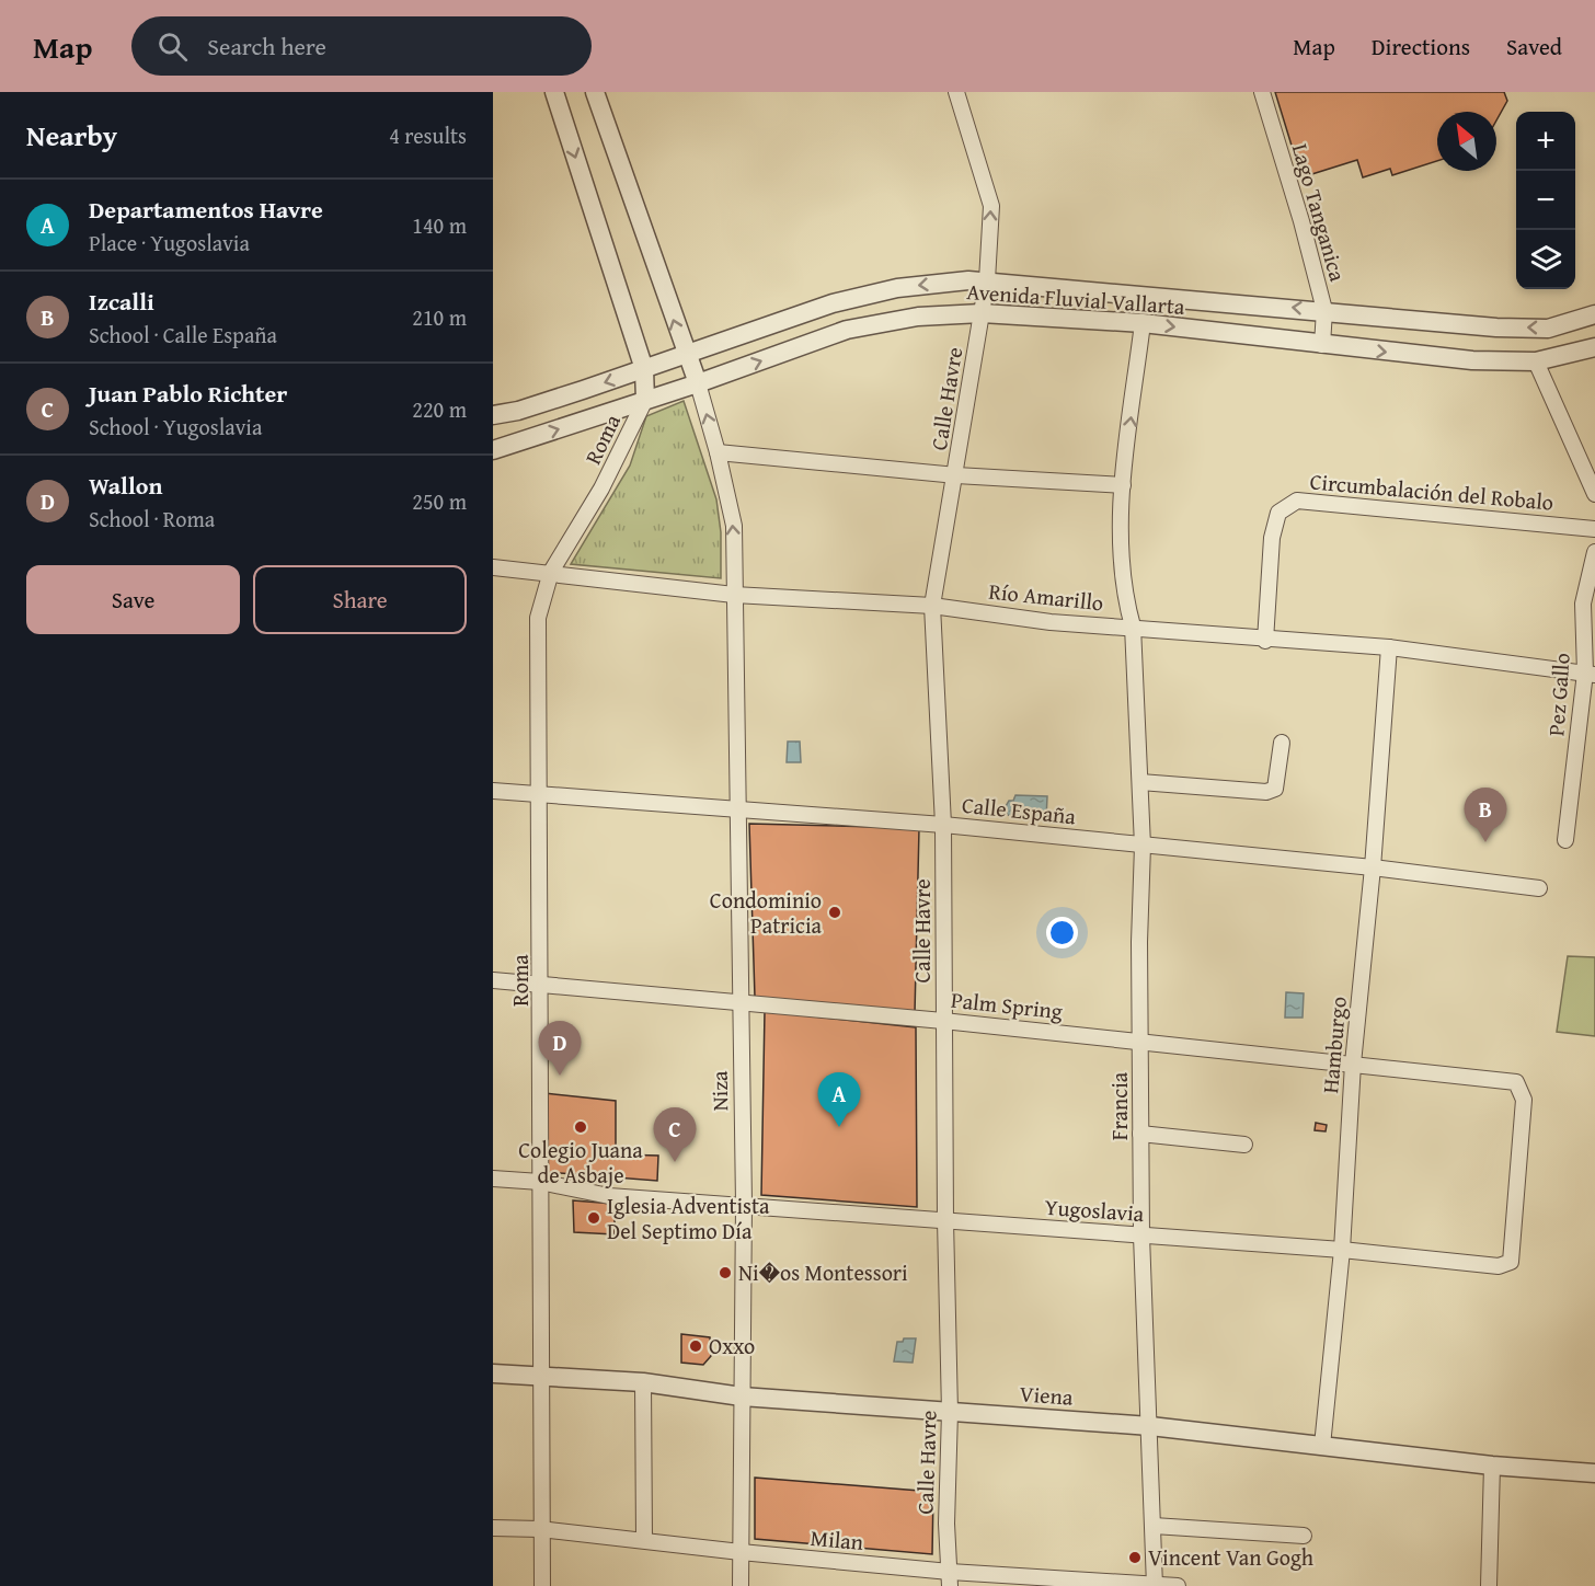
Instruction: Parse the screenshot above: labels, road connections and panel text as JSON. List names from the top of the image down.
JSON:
{
  "streets": {
    "street": [
      "Lago Tanganica",
      "Avenida Fluvial Vallarta",
      "Calle Havre",
      "Roma",
      "Circumbalación del Robalo",
      "Río Amarillo",
      "Pez Gallo",
      "Calle España",
      "Palm Spring",
      "Hamburgo",
      "Niza",
      "Francia",
      "Yugoslavia",
      "Viena",
      "Milan"
    ]
  },
  "crossings": [
    ["Lago Tanganica", "Avenida Fluvial Vallarta"],
    ["Avenida Fluvial Vallarta", "Calle Havre"],
    ["Avenida Fluvial Vallarta", "Roma"],
    ["Avenida Fluvial Vallarta", "Niza"],
    ["Avenida Fluvial Vallarta", "Francia"],
    ["Calle Havre", "Río Amarillo"],
    ["Calle Havre", "Calle España"],
    ["Calle Havre", "Palm Spring"],
    ["Calle Havre", "Yugoslavia"],
    ["Calle Havre", "Viena"],
    ["Calle Havre", "Milan"],
    ["Roma", "Río Amarillo"],
    ["Roma", "Calle España"],
    ["Roma", "Palm Spring"],
    ["Roma", "Yugoslavia"],
    ["Roma", "Viena"],
    ["Roma", "Milan"],
    ["Circumbalación del Robalo", "Río Amarillo"],
    ["Río Amarillo", "Pez Gallo"],
    ["Río Amarillo", "Hamburgo"],
    ["Río Amarillo", "Niza"],
    ["Río Amarillo", "Francia"],
    ["Calle España", "Hamburgo"],
    ["Calle España", "Niza"],
    ["Calle España", "Francia"],
    ["Palm Spring", "Hamburgo"],
    ["Palm Spring", "Niza"],
    ["Palm Spring", "Francia"],
    ["Palm Spring", "Yugoslavia"],
    ["Hamburgo", "Yugoslavia"],
    ["Hamburgo", "Viena"],
    ["Niza", "Yugoslavia"],
    ["Niza", "Viena"],
    ["Niza", "Milan"],
    ["Francia", "Yugoslavia"],
    ["Francia", "Viena"],
    ["Francia", "Milan"]
  ],
  "places": [
    "Condominio Patricia",
    "Colegio Juana de Asbaje",
    "Iglesia Adventista Del Septimo Día",
    "Ni�os Montessori",
    "Oxxo",
    "Vincent Van Gogh"
  ],
  "north": "top left",
  "page": {
    "header": "Map",
    "search": "Search here",
    "nav": ["Map", "Directions", "Saved"],
    "heading": ["Nearby", "4 results"],
    "map_buttons": ["+", "−"],
    "list": [
      {
        "mark": "A",
        "name": "Departamentos Havre",
        "note": "Place · Yugoslavia",
        "value": "140 m"
      },
      {
        "mark": "B",
        "name": "Izcalli",
        "note": "School · Calle España",
        "value": "210 m"
      },
      {
        "mark": "C",
        "name": "Juan Pablo Richter",
        "note": "School · Yugoslavia",
        "value": "220 m"
      },
      {
        "mark": "D",
        "name": "Wallon",
        "note": "School · Roma",
        "value": "250 m"
      }
    ],
    "buttons": ["Save", "Share"],
    "pins": [
      "B",
      "D",
      "A",
      "C"
    ]
  }
}
